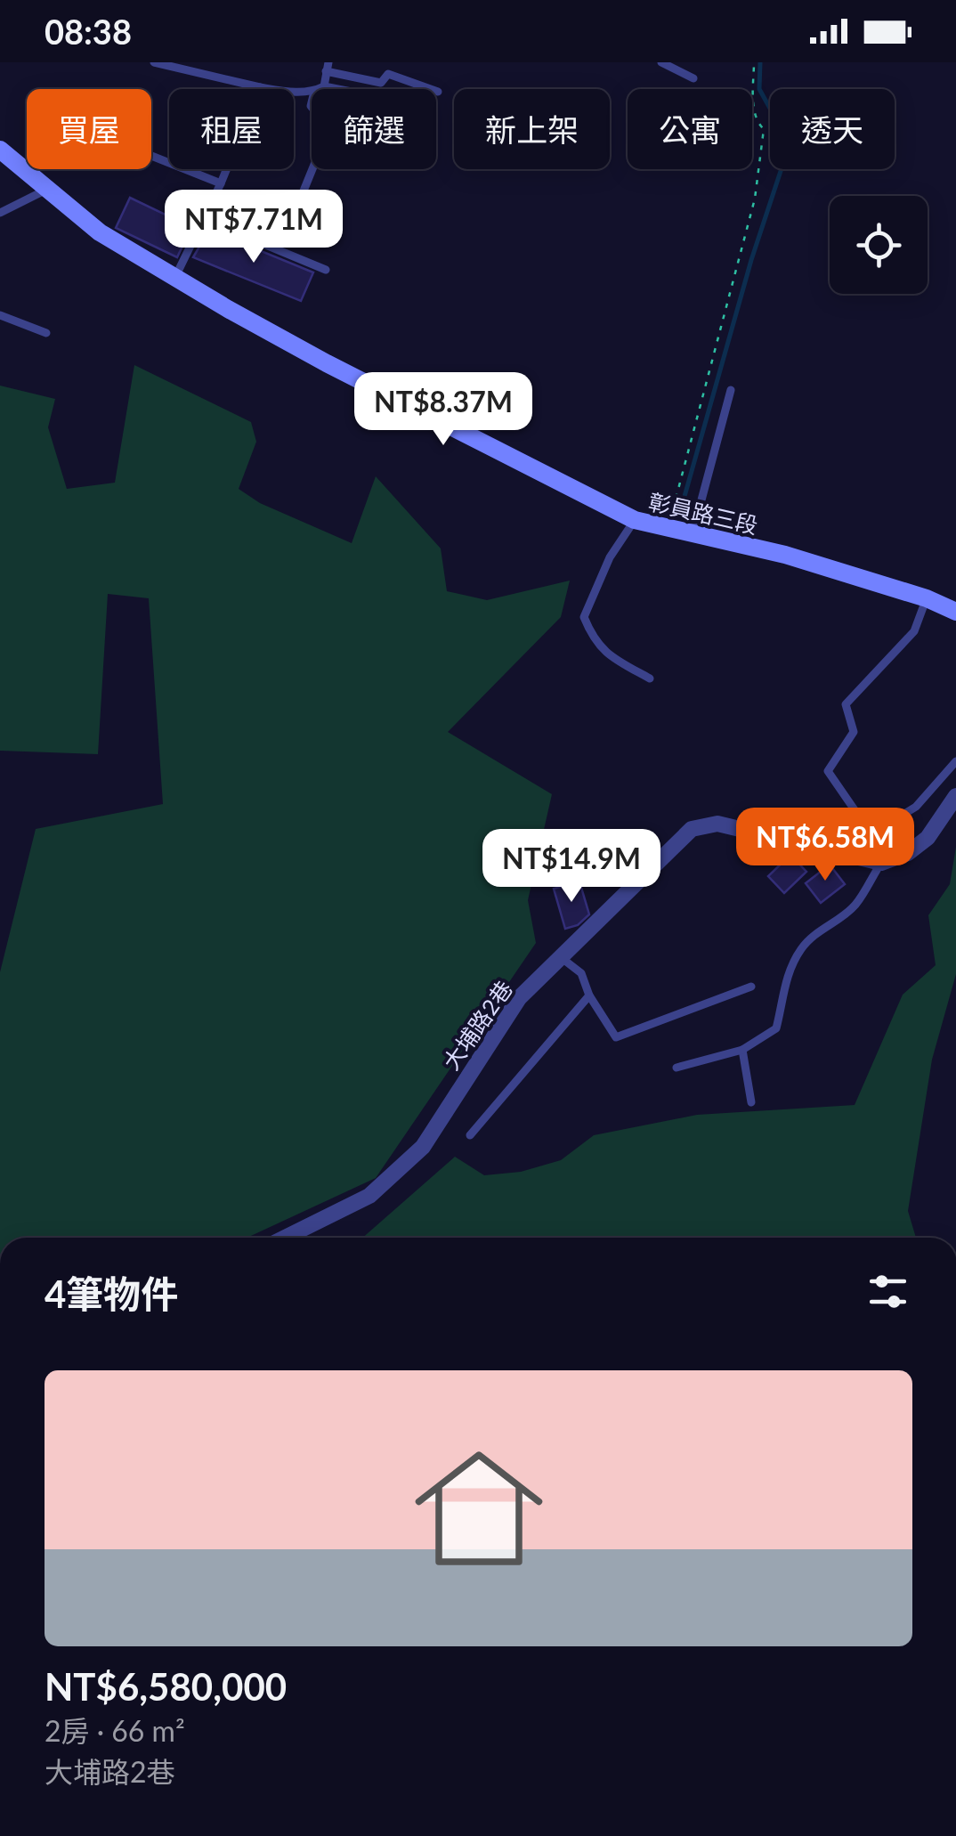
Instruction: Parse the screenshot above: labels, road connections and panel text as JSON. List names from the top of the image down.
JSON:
{
  "streets": {
    "main road": ["彰員路三段"],
    "street": ["大埔路2巷"]
  },
  "page": {
    "status": "08:38",
    "chip": [
      "買屋",
      "租屋",
      "篩選",
      "新上架",
      "公寓",
      "透天"
    ],
    "price": [
      "NT$7.71M",
      "NT$8.37M",
      "NT$6.58M",
      "NT$14.9M"
    ],
    "heading": "4筆物件",
    "list": [
      {
        "name": "NT$6,580,000",
        "note": "2房 · 66 m² · 大埔路2巷"
      }
    ]
  }
}
